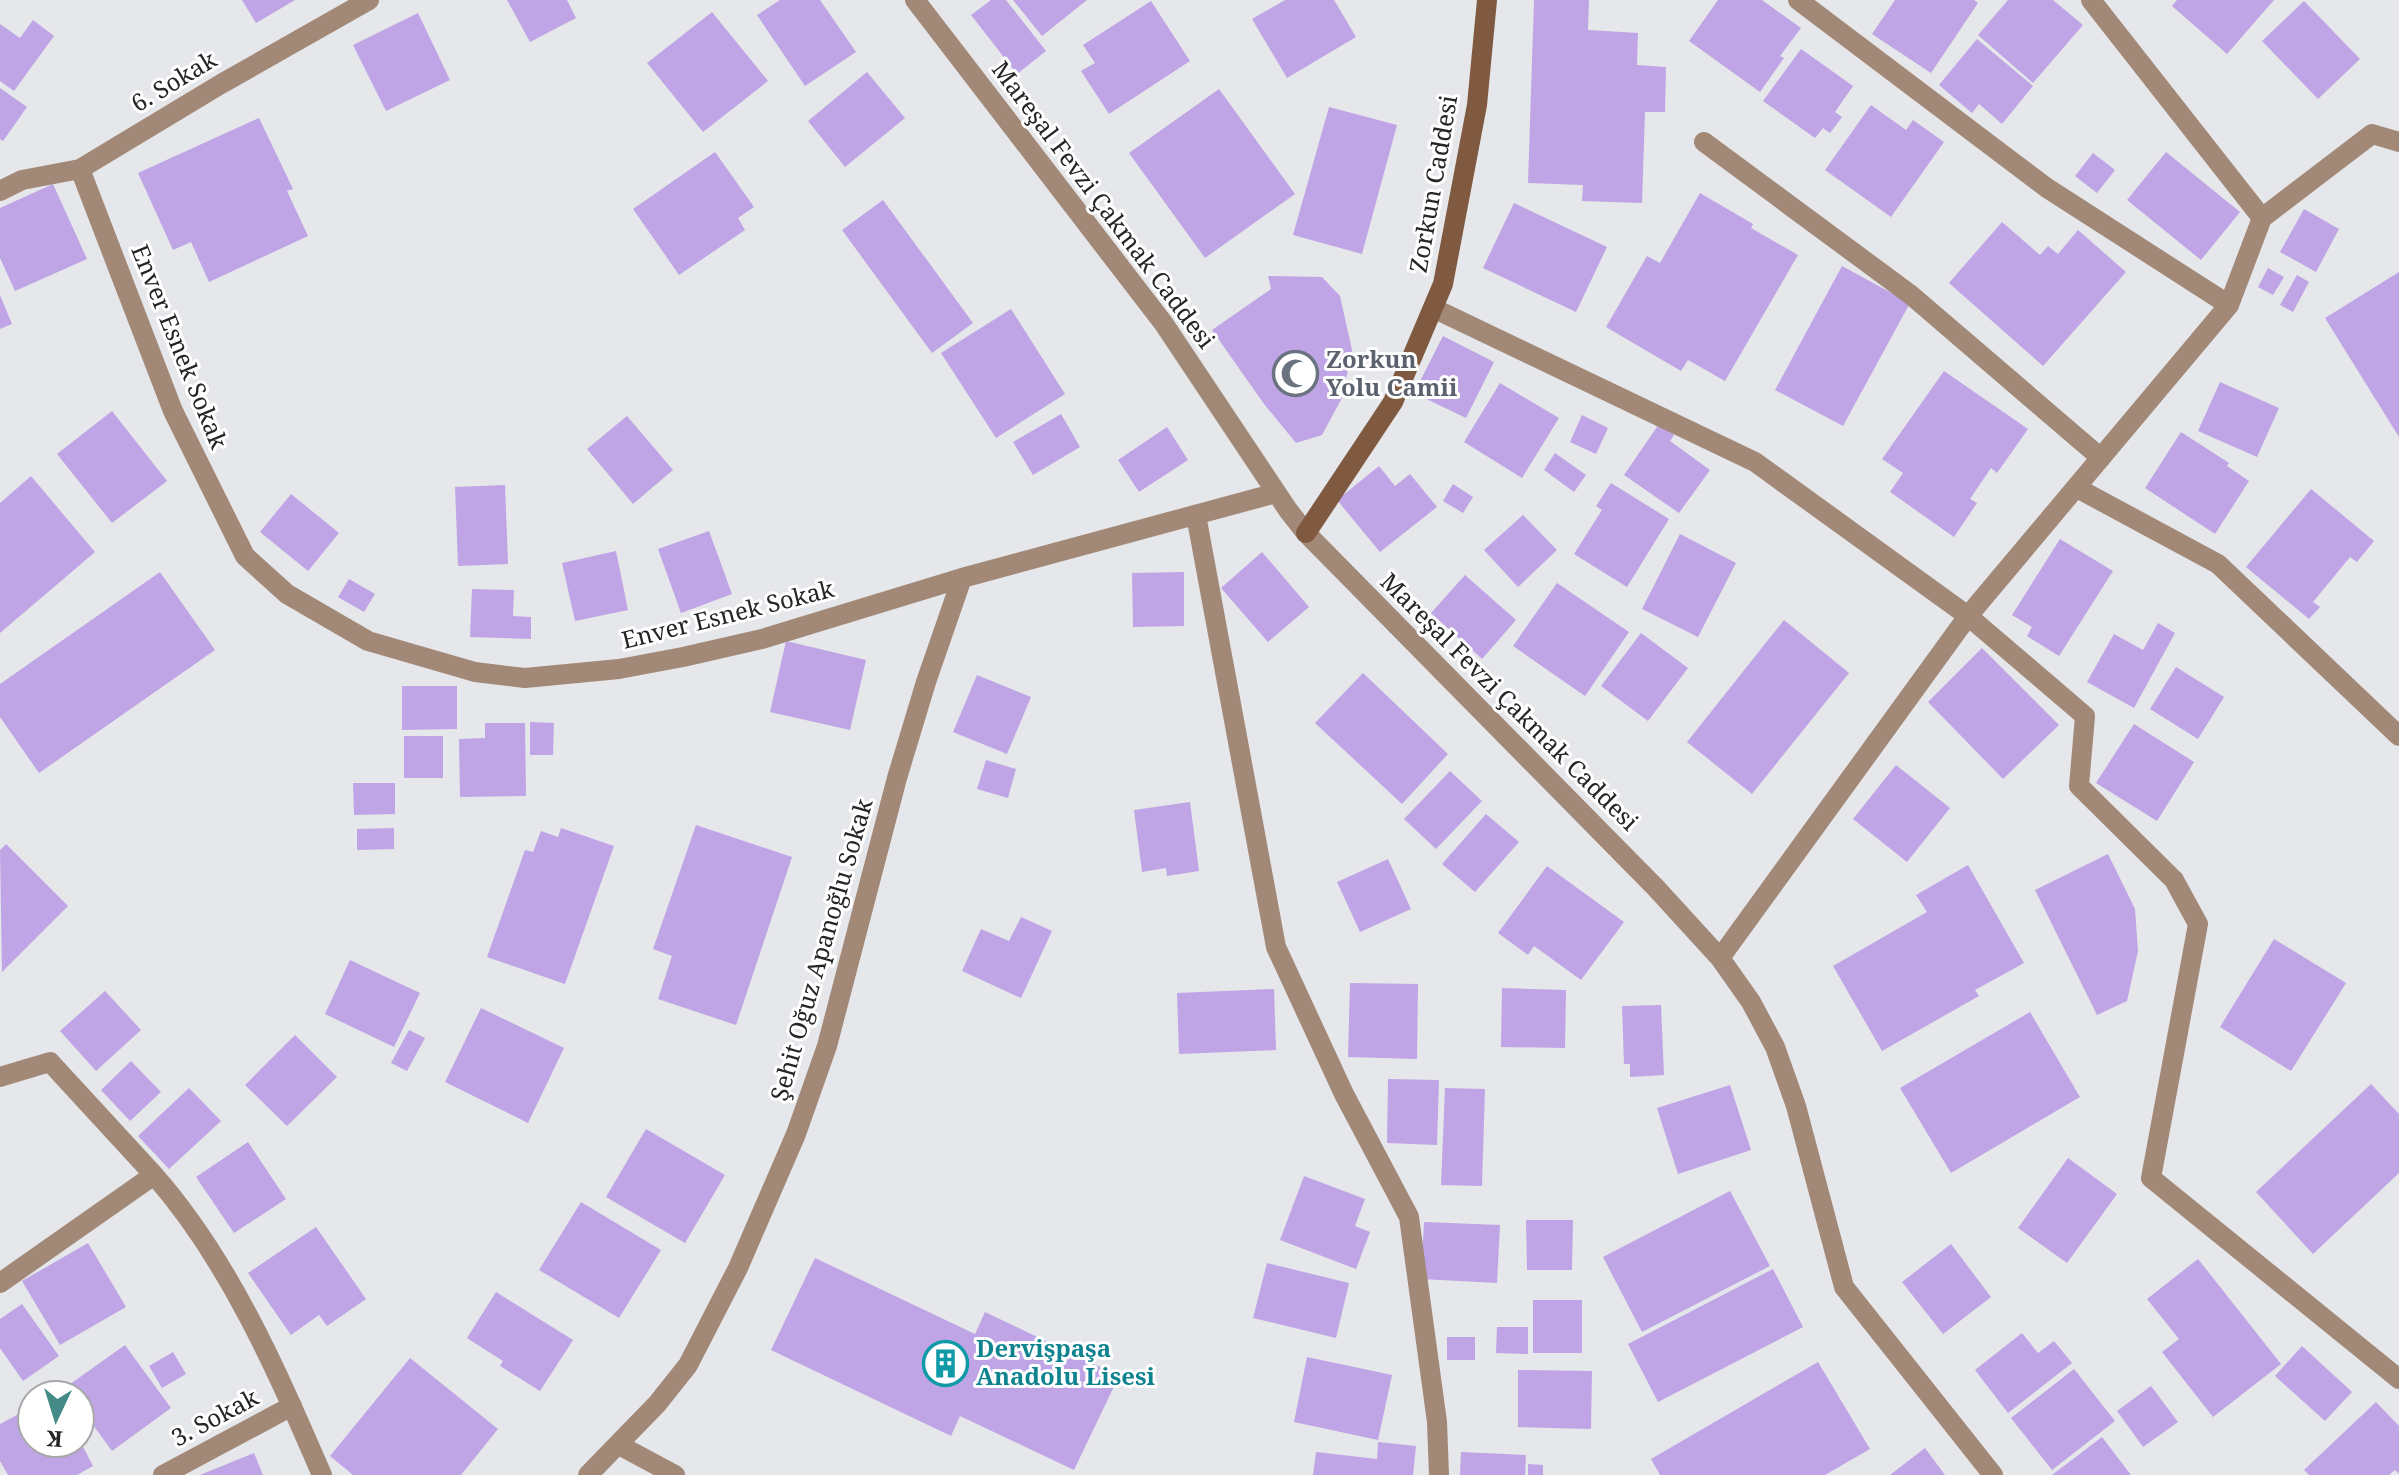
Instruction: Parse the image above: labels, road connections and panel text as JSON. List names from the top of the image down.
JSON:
{
  "streets": {
    "street": [
      "6. Sokak",
      "Zorkun Caddesi",
      "Mareşal Fevzi Çakmak Caddesi",
      "Enver Esnek Sokak",
      "Şehit Oğuz Apanoğlu Sokak",
      "3. Sokak"
    ]
  },
  "crossings": [
    ["6. Sokak", "Enver Esnek Sokak"],
    ["Zorkun Caddesi", "Mareşal Fevzi Çakmak Caddesi"],
    ["Mareşal Fevzi Çakmak Caddesi", "Enver Esnek Sokak"],
    ["Enver Esnek Sokak", "Şehit Oğuz Apanoğlu Sokak"]
  ],
  "places": {
    "mosque": ["Zorkun Yolu Camii"],
    "building": ["Dervişpaşa Anadolu Lisesi"]
  },
  "north": "bottom"
}
